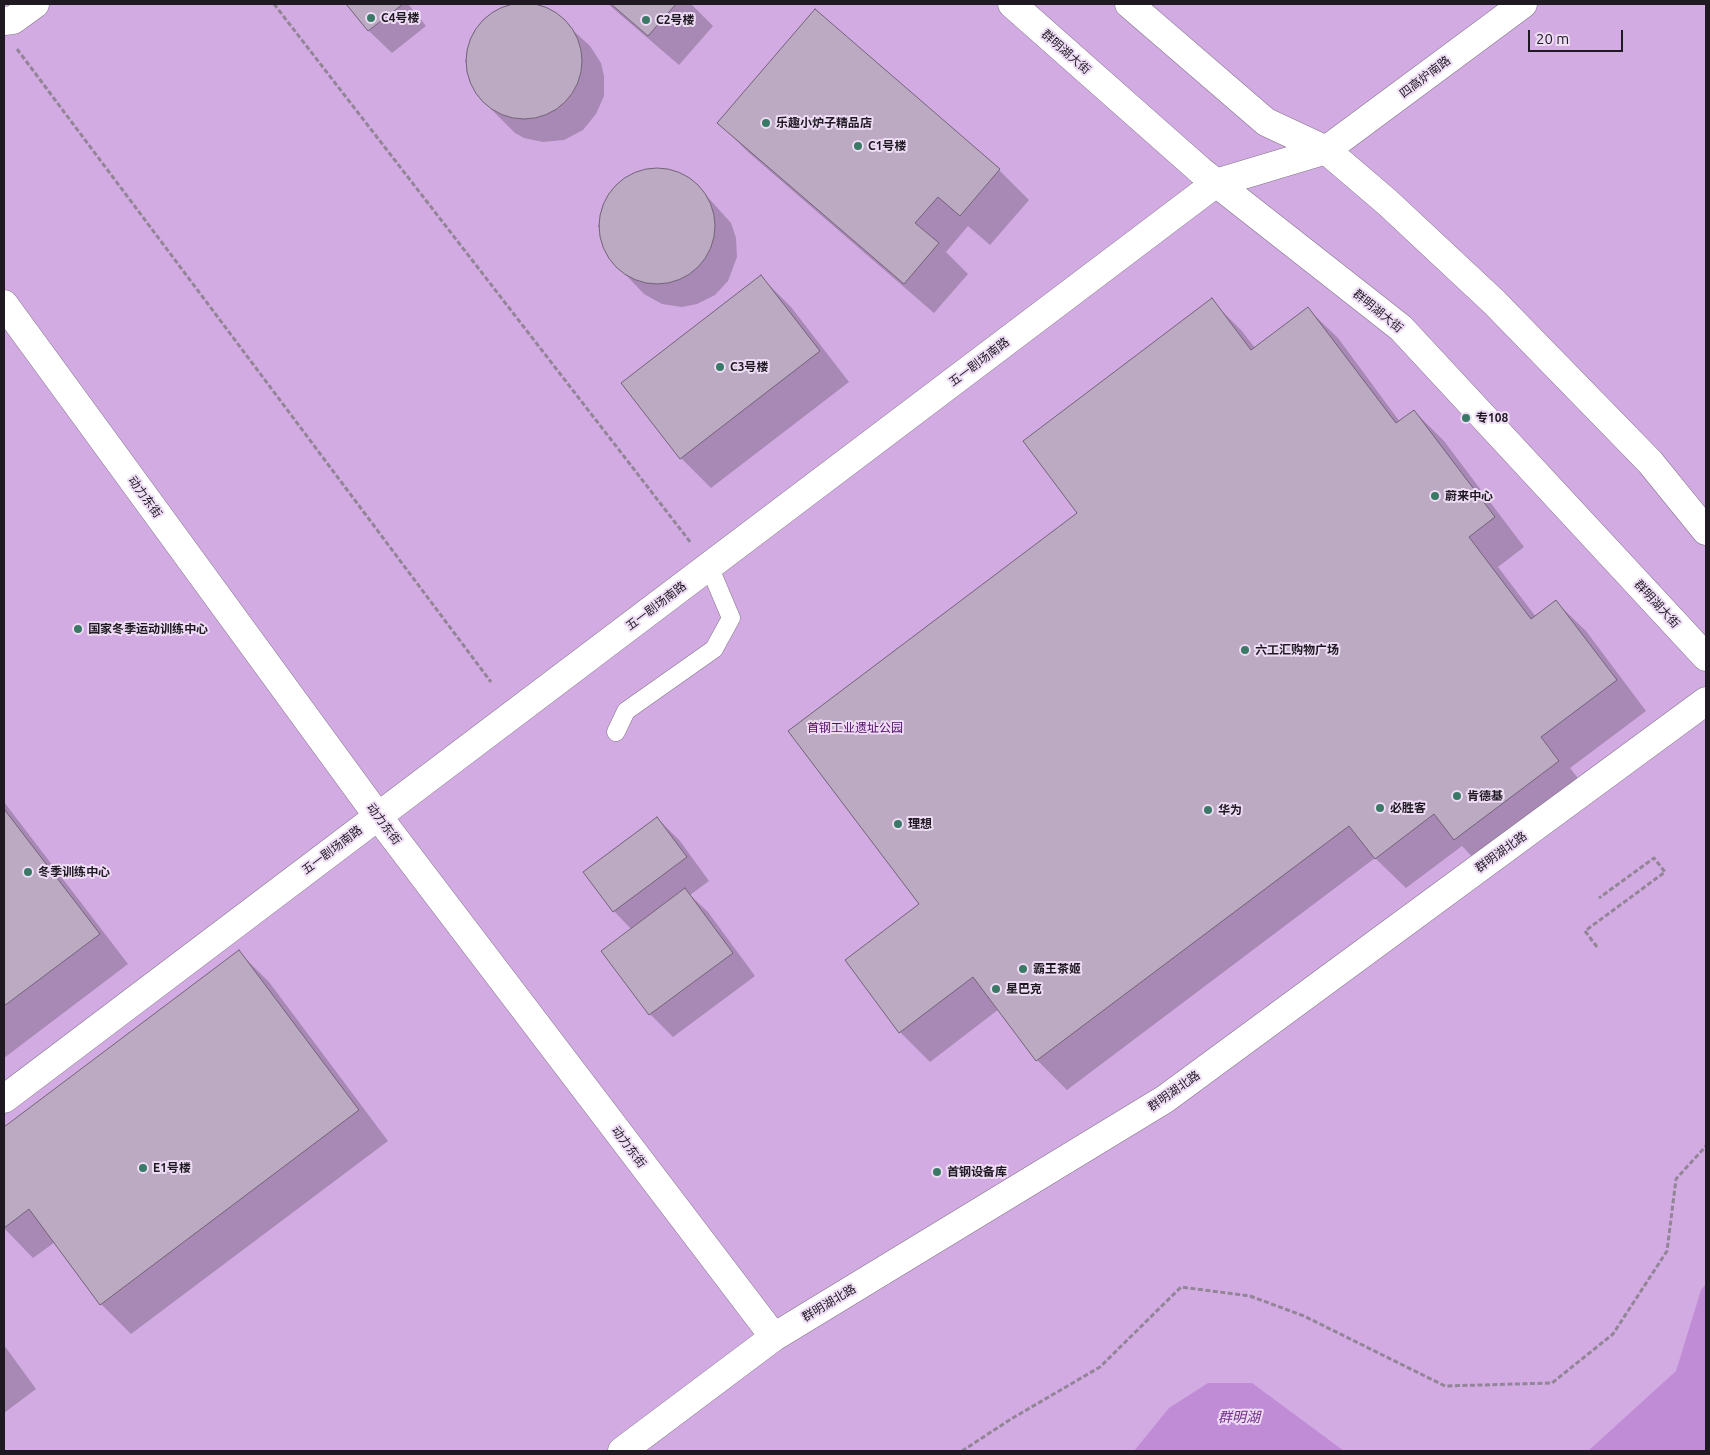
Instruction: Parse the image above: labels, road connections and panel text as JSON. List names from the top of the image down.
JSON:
{
  "streets": {
    "street": [
      "群明湖大街",
      "四高炉南路",
      "五一剧场南路",
      "动力东街",
      "群明湖北路"
    ]
  },
  "crossings": [
    ["群明湖大街", "五一剧场南路"],
    ["四高炉南路", "五一剧场南路"],
    ["五一剧场南路", "动力东街"],
    ["动力东街", "群明湖北路"]
  ],
  "water": ["群明湖"],
  "parks": ["首钢工业遗址公园"],
  "places": [
    "C4号楼",
    "C2号楼",
    "乐趣小炉子精品店",
    "C1号楼",
    "C3号楼",
    "专108",
    "蔚来中心",
    "国家冬季运动训练中心",
    "六工汇购物广场",
    "肯德基",
    "必胜客",
    "华为",
    "理想",
    "冬季训练中心",
    "霸王茶姬",
    "星巴克",
    "E1号楼",
    "首钢设备库"
  ],
  "scale_bar": "20 m"
}
